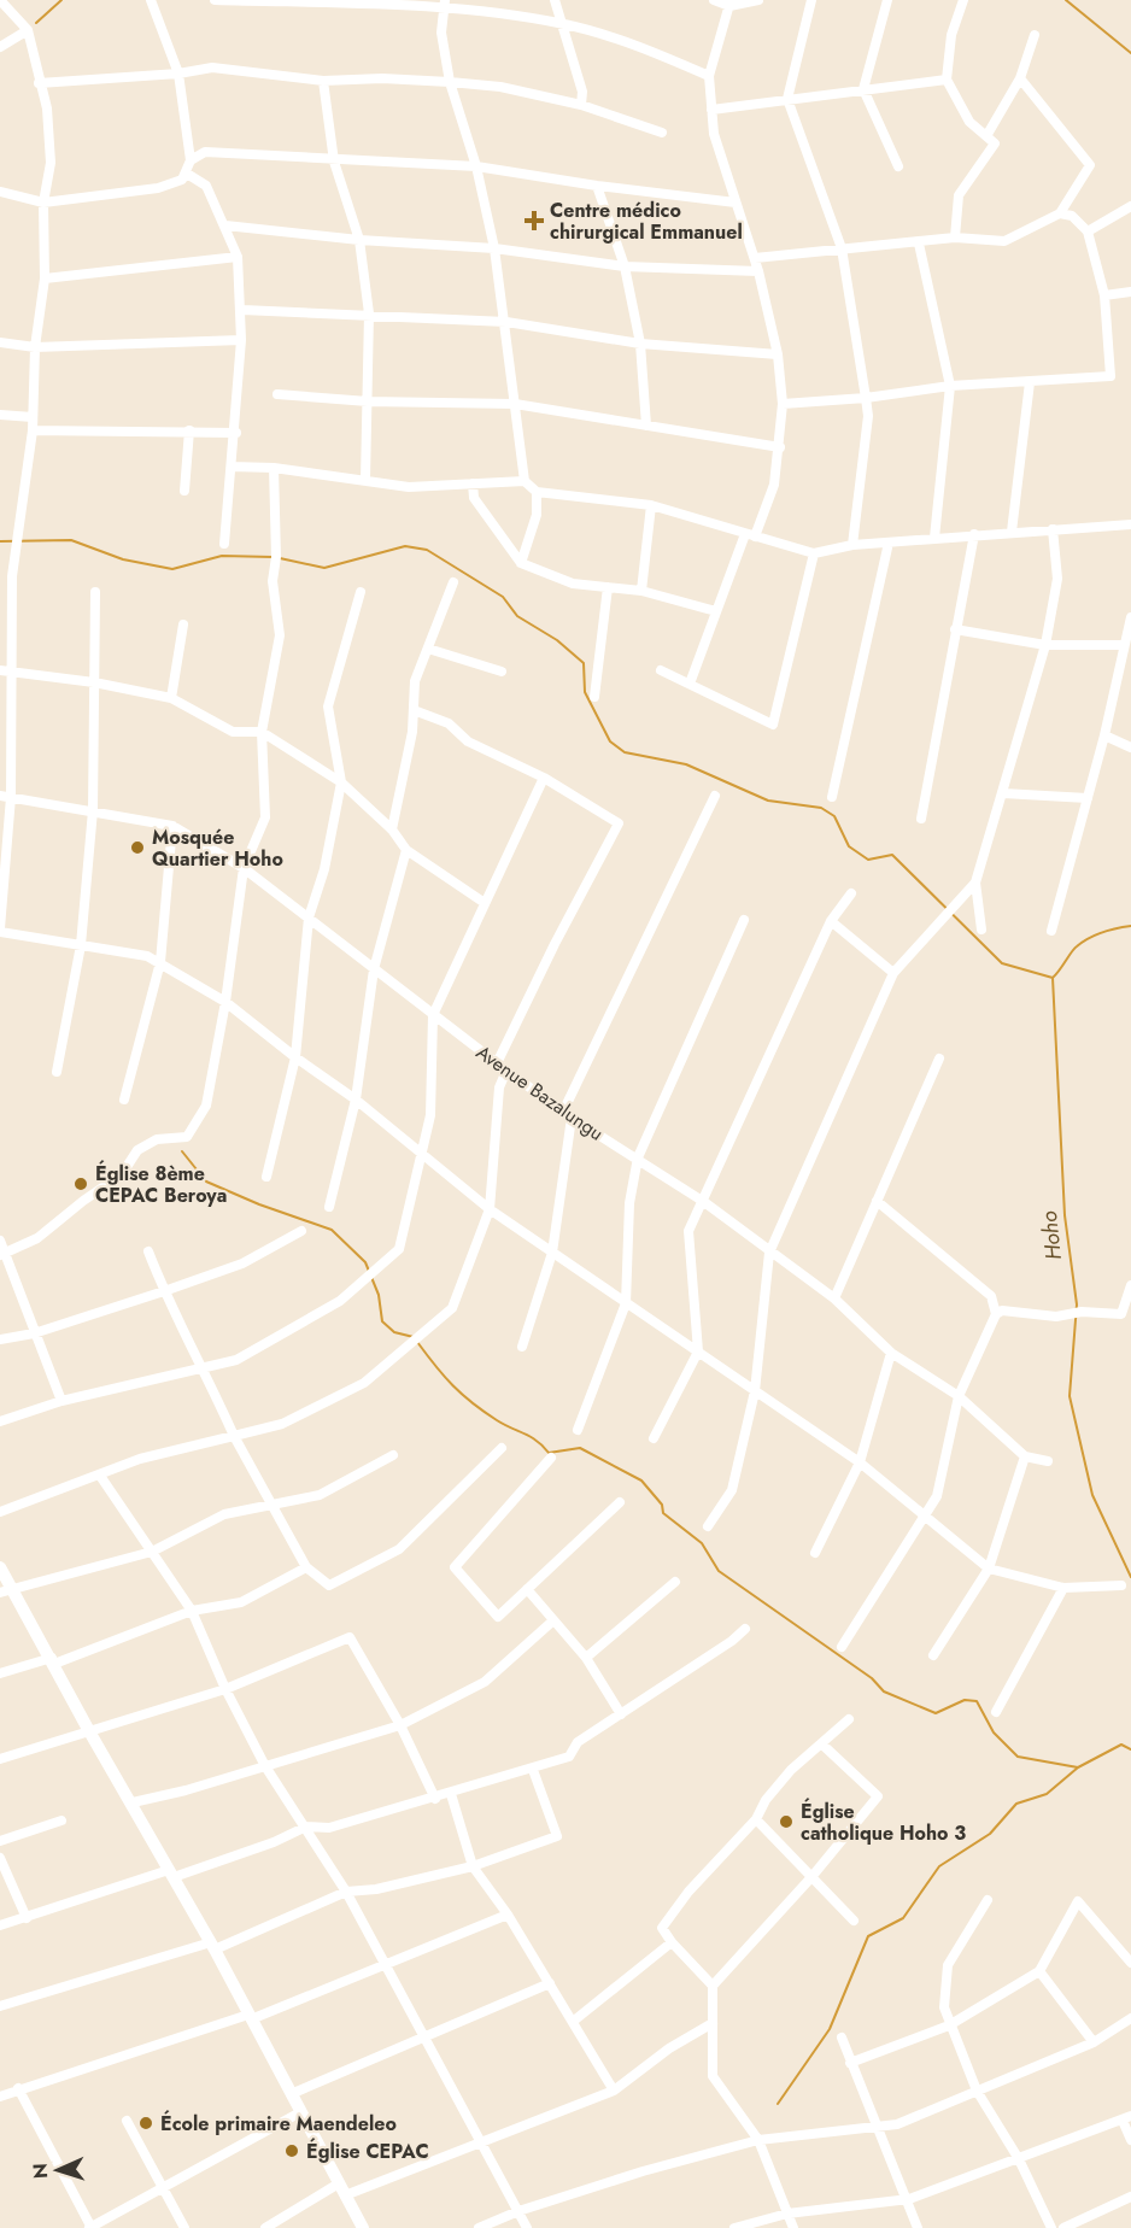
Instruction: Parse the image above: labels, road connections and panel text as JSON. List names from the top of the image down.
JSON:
{
  "streets": {
    "street": ["Avenue Bazalungu"]
  },
  "water": ["Hoho"],
  "places": {
    "health": ["Centre médico chirurgical Emmanuel"],
    "other": [
      "Mosquée Quartier Hoho",
      "Église 8ème CEPAC Beroya",
      "Église catholique Hoho 3",
      "École primaire Maendeleo",
      "Église CEPAC"
    ]
  },
  "north": "left"
}
